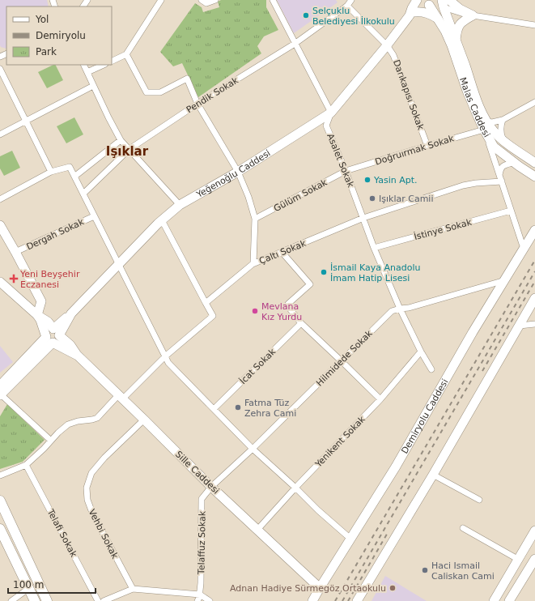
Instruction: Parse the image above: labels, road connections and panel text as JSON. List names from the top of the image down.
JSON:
{
  "streets": {
    "street": [
      "Pendik Sokak",
      "Darıkapısı Sokak",
      "Malas Caddesi",
      "Doğruırmak Sokak",
      "Asalet Sokak",
      "Yeğenoğlu Caddesi",
      "Gülüm Sokak",
      "İstinye Sokak",
      "Dergah Sokak",
      "Çaltı Sokak",
      "Hilmidede Sokak",
      "İcat Sokak",
      "Demiryolu Caddesi",
      "Yenikent Sokak",
      "Sille Caddesi",
      "Telafi Sokak",
      "Vehbi Sokak",
      "Telaffuz Sokak"
    ]
  },
  "crossings": [
    ["Pendik Sokak", "Darıkapısı Sokak"],
    ["Darıkapısı Sokak", "Doğruırmak Sokak"],
    ["Darıkapısı Sokak", "Yeğenoğlu Caddesi"],
    ["Malas Caddesi", "Doğruırmak Sokak"],
    ["Doğruırmak Sokak", "Asalet Sokak"],
    ["Doğruırmak Sokak", "Gülüm Sokak"],
    ["Asalet Sokak", "Yeğenoğlu Caddesi"],
    ["Asalet Sokak", "Gülüm Sokak"],
    ["Asalet Sokak", "İstinye Sokak"],
    ["Asalet Sokak", "Çaltı Sokak"],
    ["Asalet Sokak", "Hilmidede Sokak"],
    ["Asalet Sokak", "Yenikent Sokak"],
    ["Hilmidede Sokak", "Demiryolu Caddesi"],
    ["Hilmidede Sokak", "Sille Caddesi"],
    ["Hilmidede Sokak", "Telaffuz Sokak"],
    ["Demiryolu Caddesi", "Sille Caddesi"],
    ["Yenikent Sokak", "Sille Caddesi"],
    ["Sille Caddesi", "Vehbi Sokak"],
    ["Sille Caddesi", "Telaffuz Sokak"]
  ],
  "districts": ["Işıklar"],
  "places": {
    "other": [
      "Selçuklu Belediyesi İlkokulu",
      "Yasin Apt.",
      "Işıklar Camii",
      "İsmail Kaya Anadolu İmam Hatip Lisesi",
      "Mevlana Kız Yurdu",
      "Fatma Tüz Zehra Cami",
      "Haci Ismail Caliskan Cami",
      "Adnan Hadiye Sürmegöz Ortaokulu"
    ],
    "health": ["Yeni Beyşehir Eczanesi"]
  },
  "legend": ["Yol", "Demiryolu", "Park"],
  "scale_bar": "100 m"
}
